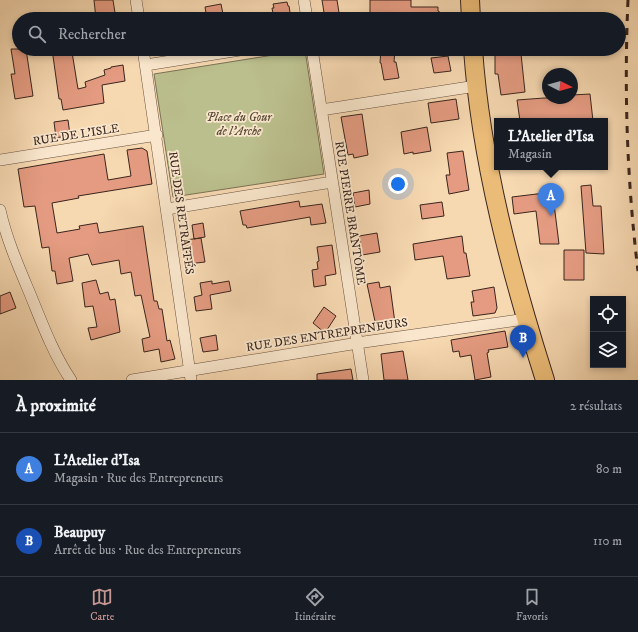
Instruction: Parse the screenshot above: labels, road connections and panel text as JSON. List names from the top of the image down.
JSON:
{
  "streets": {
    "street": [
      "RUE DE L'ISLE",
      "RUE DES RETRAITÉS",
      "RUE PIERRE BRANTÔME",
      "RUE DES ENTREPRENEURS"
    ]
  },
  "crossings": [
    ["RUE DE L'ISLE", "RUE DES RETRAITÉS"],
    ["RUE DES RETRAITÉS", "RUE DES ENTREPRENEURS"],
    ["RUE PIERRE BRANTÔME", "RUE DES ENTREPRENEURS"]
  ],
  "parks": ["Place du Gour de l'Arche"],
  "north": "right",
  "page": {
    "search": "Rechercher",
    "popup": ["L'Atelier d'Isa", "Magasin"],
    "pins": ["A", "B"],
    "heading": ["À proximité", "2 résultats"],
    "list": [
      {
        "mark": "A",
        "name": "L'Atelier d'Isa",
        "note": "Magasin · Rue des Entrepreneurs",
        "value": "80 m"
      },
      {
        "mark": "B",
        "name": "Beaupuy",
        "note": "Arrêt de bus · Rue des Entrepreneurs",
        "value": "110 m"
      }
    ],
    "nav": ["Carte", "Itinéraire", "Favoris"]
  }
}
